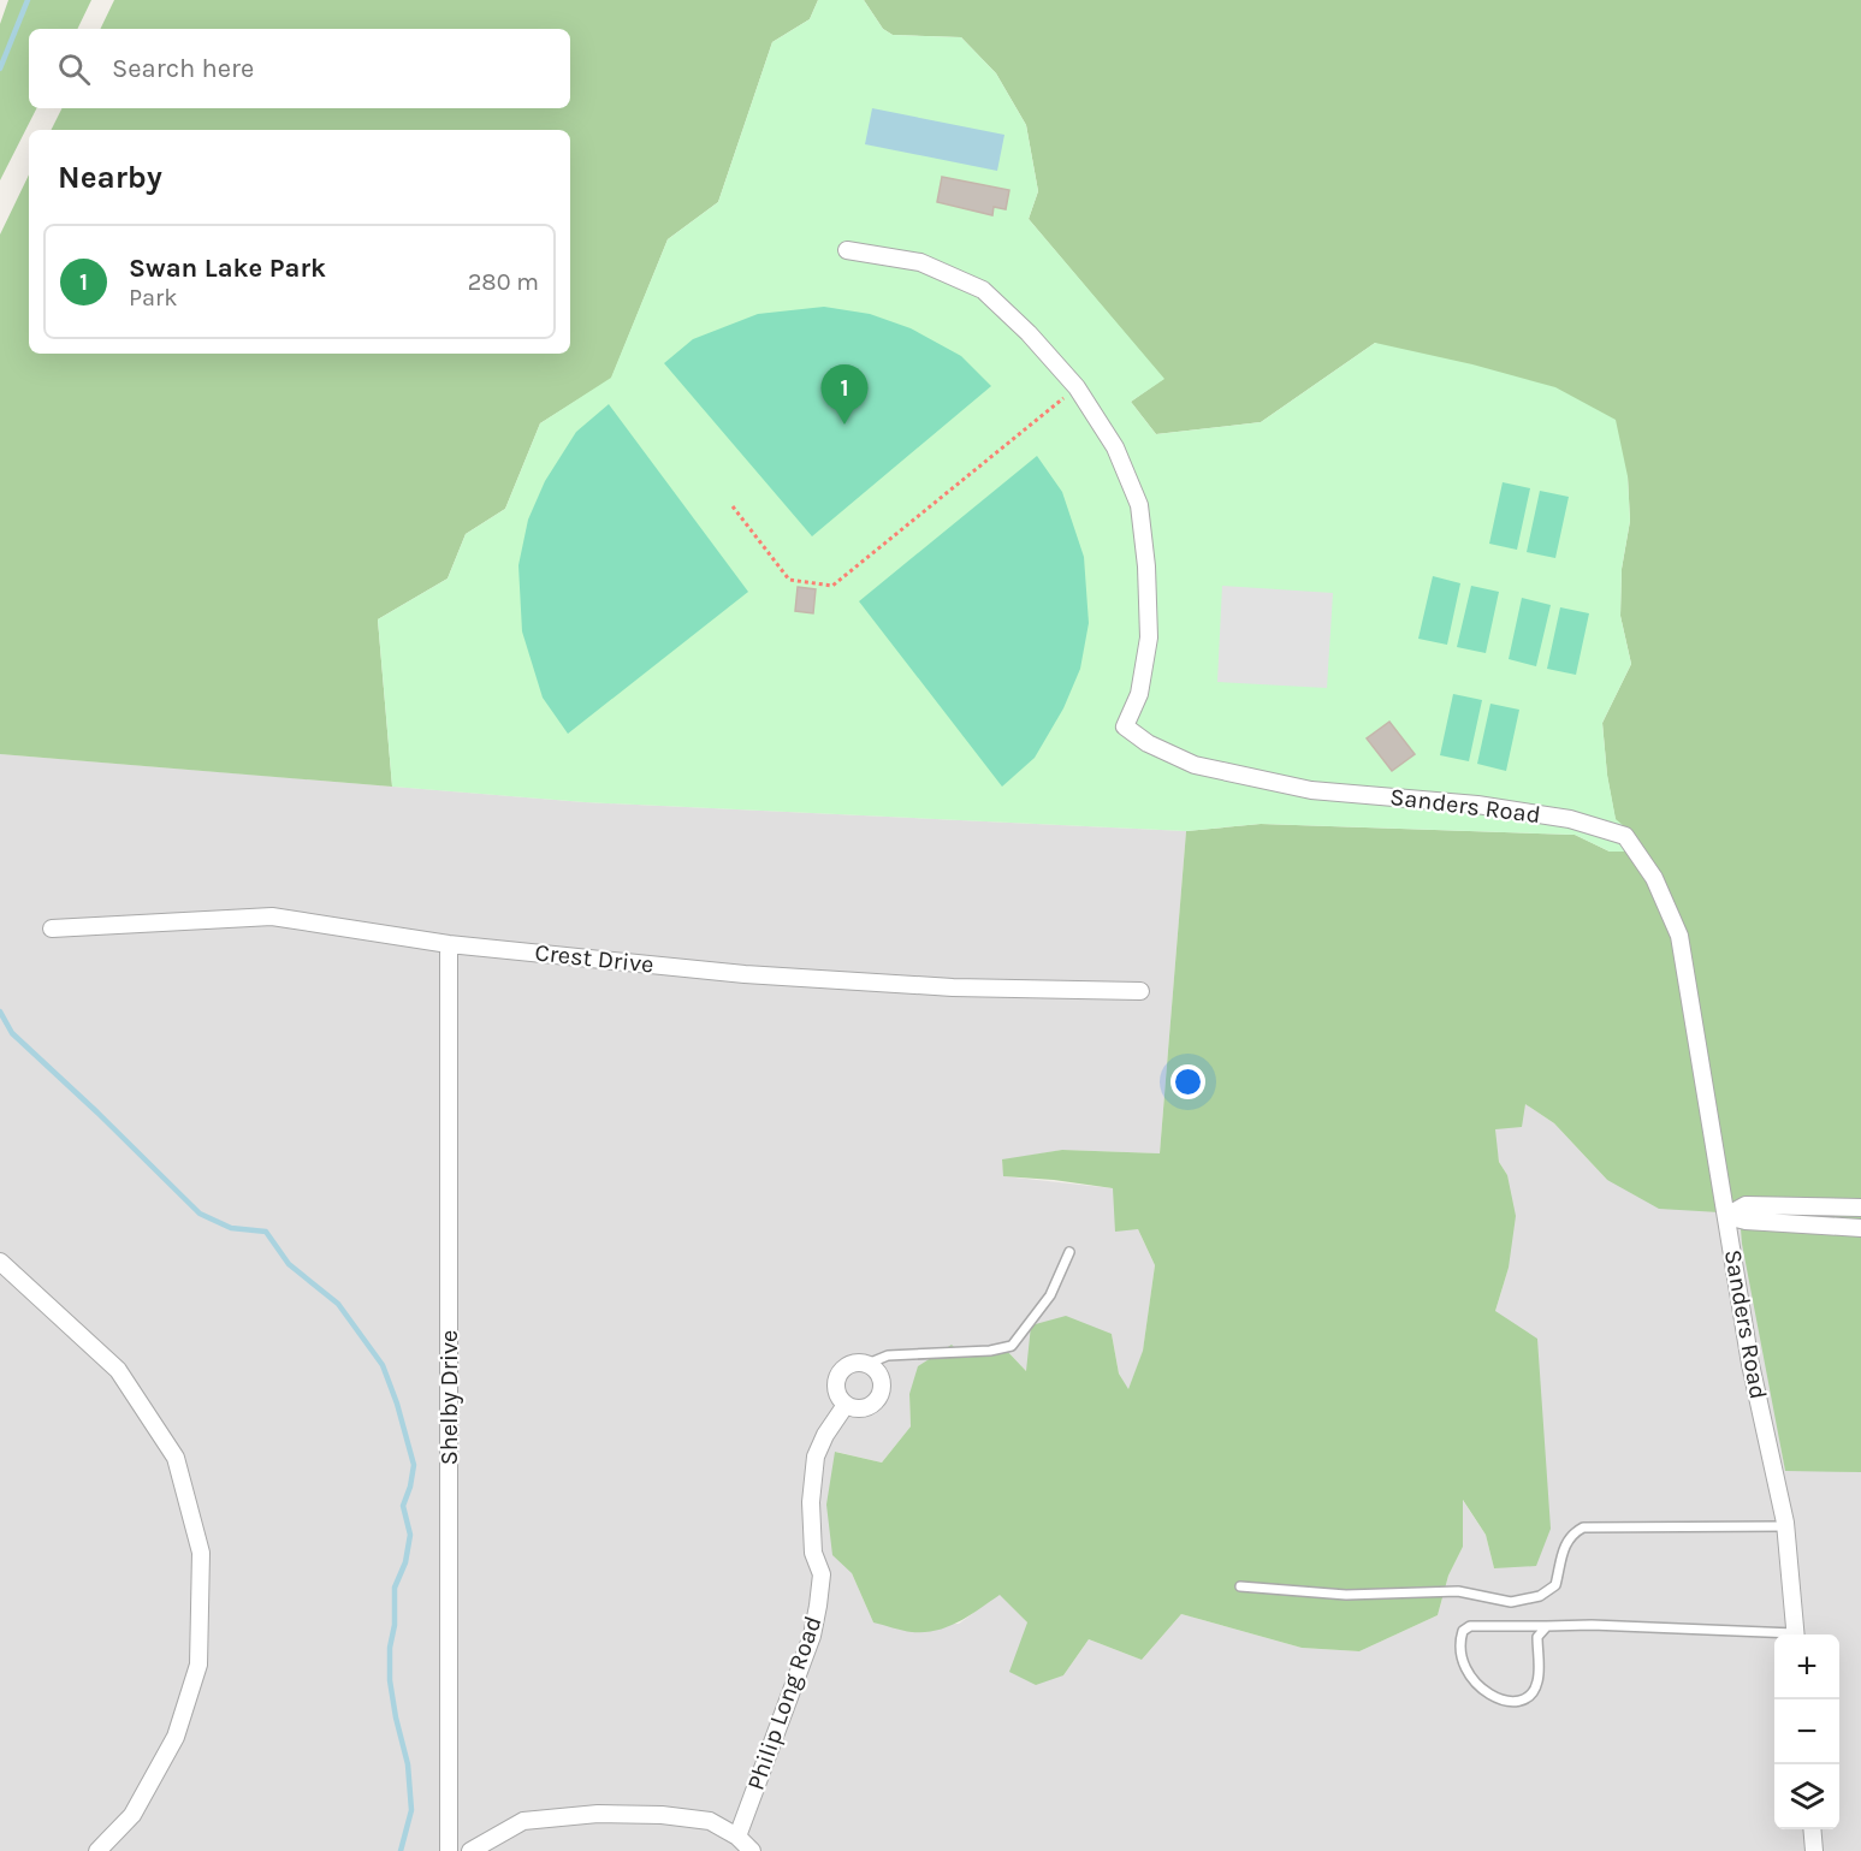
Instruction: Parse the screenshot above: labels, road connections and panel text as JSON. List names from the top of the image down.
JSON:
{
  "streets": {
    "street": [
      "Sanders Road",
      "Crest Drive",
      "Shelby Drive",
      "Philip Long Road"
    ]
  },
  "crossings": [
    ["Crest Drive", "Shelby Drive"]
  ],
  "page": {
    "search": "Search here",
    "heading": "Nearby",
    "list": [
      {
        "mark": "1",
        "name": "Swan Lake Park",
        "note": "Park",
        "value": "280 m"
      }
    ],
    "pins": "1",
    "map_buttons": ["+", "−"]
  }
}
